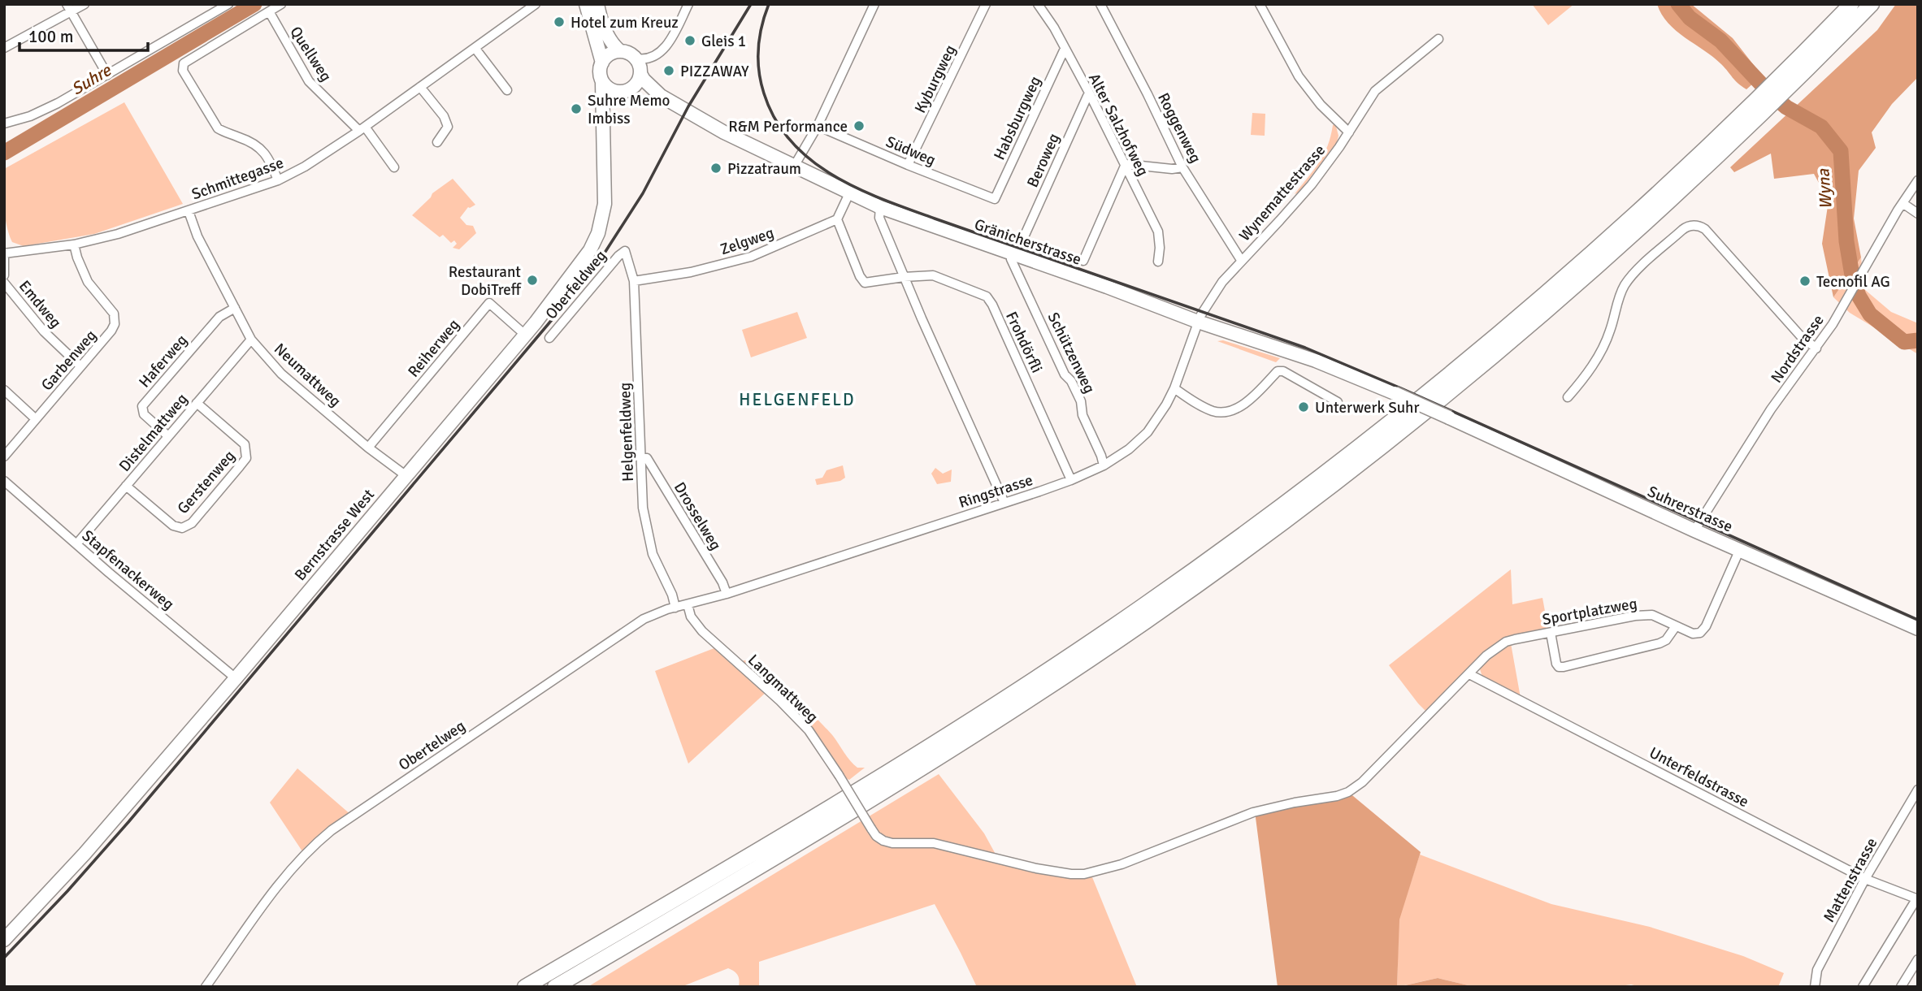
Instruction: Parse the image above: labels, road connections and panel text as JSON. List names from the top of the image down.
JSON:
{
  "streets": {
    "main road": ["Gränicherstrasse", "Suhrerstrasse", "Bernstrasse West"],
    "street": [
      "Quellweg",
      "Kyburgweg",
      "Habsburgweg",
      "Alter Salzhofweg",
      "Roggenweg",
      "Südweg",
      "Beroweg",
      "Schmittegasse",
      "Wynemattestrasse",
      "Zelgweg",
      "Oberfeldweg",
      "Emdweg",
      "Frohdörfli",
      "Reiherweg",
      "Nordstrasse",
      "Schützenweg",
      "Garbenweg",
      "Haferweg",
      "Neumattweg",
      "Distelmattweg",
      "Helgenfeldweg",
      "Gerstenweg",
      "Ringstrasse",
      "Drosselweg",
      "Stapfenackerweg",
      "Sportplatzweg",
      "Langmattweg",
      "Obertelweg",
      "Unterfeldstrasse",
      "Mattenstrasse"
    ]
  },
  "crossings": [
    ["Quellweg", "Schmittegasse"],
    ["Kyburgweg", "Südweg"],
    ["Habsburgweg", "Alter Salzhofweg"],
    ["Habsburgweg", "Südweg"],
    ["Alter Salzhofweg", "Beroweg"],
    ["Roggenweg", "Wynemattestrasse"],
    ["Schmittegasse", "Garbenweg"],
    ["Schmittegasse", "Neumattweg"],
    ["Wynemattestrasse", "Gränicherstrasse"],
    ["Wynemattestrasse", "Ringstrasse"],
    ["Zelgweg", "Frohdörfli"],
    ["Zelgweg", "Helgenfeldweg"],
    ["Gränicherstrasse", "Schützenweg"],
    ["Gränicherstrasse", "Ringstrasse"],
    ["Gränicherstrasse", "Suhrerstrasse"],
    ["Gränicherstrasse", "Bernstrasse West"],
    ["Oberfeldweg", "Helgenfeldweg"],
    ["Emdweg", "Garbenweg"],
    ["Frohdörfli", "Ringstrasse"],
    ["Reiherweg", "Neumattweg"],
    ["Reiherweg", "Bernstrasse West"],
    ["Nordstrasse", "Suhrerstrasse"],
    ["Schützenweg", "Ringstrasse"],
    ["Haferweg", "Neumattweg"],
    ["Haferweg", "Distelmattweg"],
    ["Neumattweg", "Distelmattweg"],
    ["Neumattweg", "Bernstrasse West"],
    ["Distelmattweg", "Gerstenweg"],
    ["Distelmattweg", "Stapfenackerweg"],
    ["Helgenfeldweg", "Drosselweg"],
    ["Helgenfeldweg", "Obertelweg"],
    ["Ringstrasse", "Drosselweg"],
    ["Ringstrasse", "Obertelweg"],
    ["Suhrerstrasse", "Sportplatzweg"],
    ["Drosselweg", "Obertelweg"],
    ["Bernstrasse West", "Stapfenackerweg"],
    ["Sportplatzweg", "Langmattweg"],
    ["Sportplatzweg", "Unterfeldstrasse"],
    ["Langmattweg", "Obertelweg"],
    ["Unterfeldstrasse", "Mattenstrasse"]
  ],
  "districts": ["HELGENFELD"],
  "water": ["Suhre", "Wyna"],
  "places": [
    "Hotel zum Kreuz",
    "Gleis 1",
    "PIZZAWAY",
    "Suhre Memo Imbiss",
    "R&M Performance",
    "Pizzatraum",
    "Restaurant DobiTreff",
    "Tecnofil AG",
    "Unterwerk Suhr"
  ],
  "scale_bar": "100 m"
}
